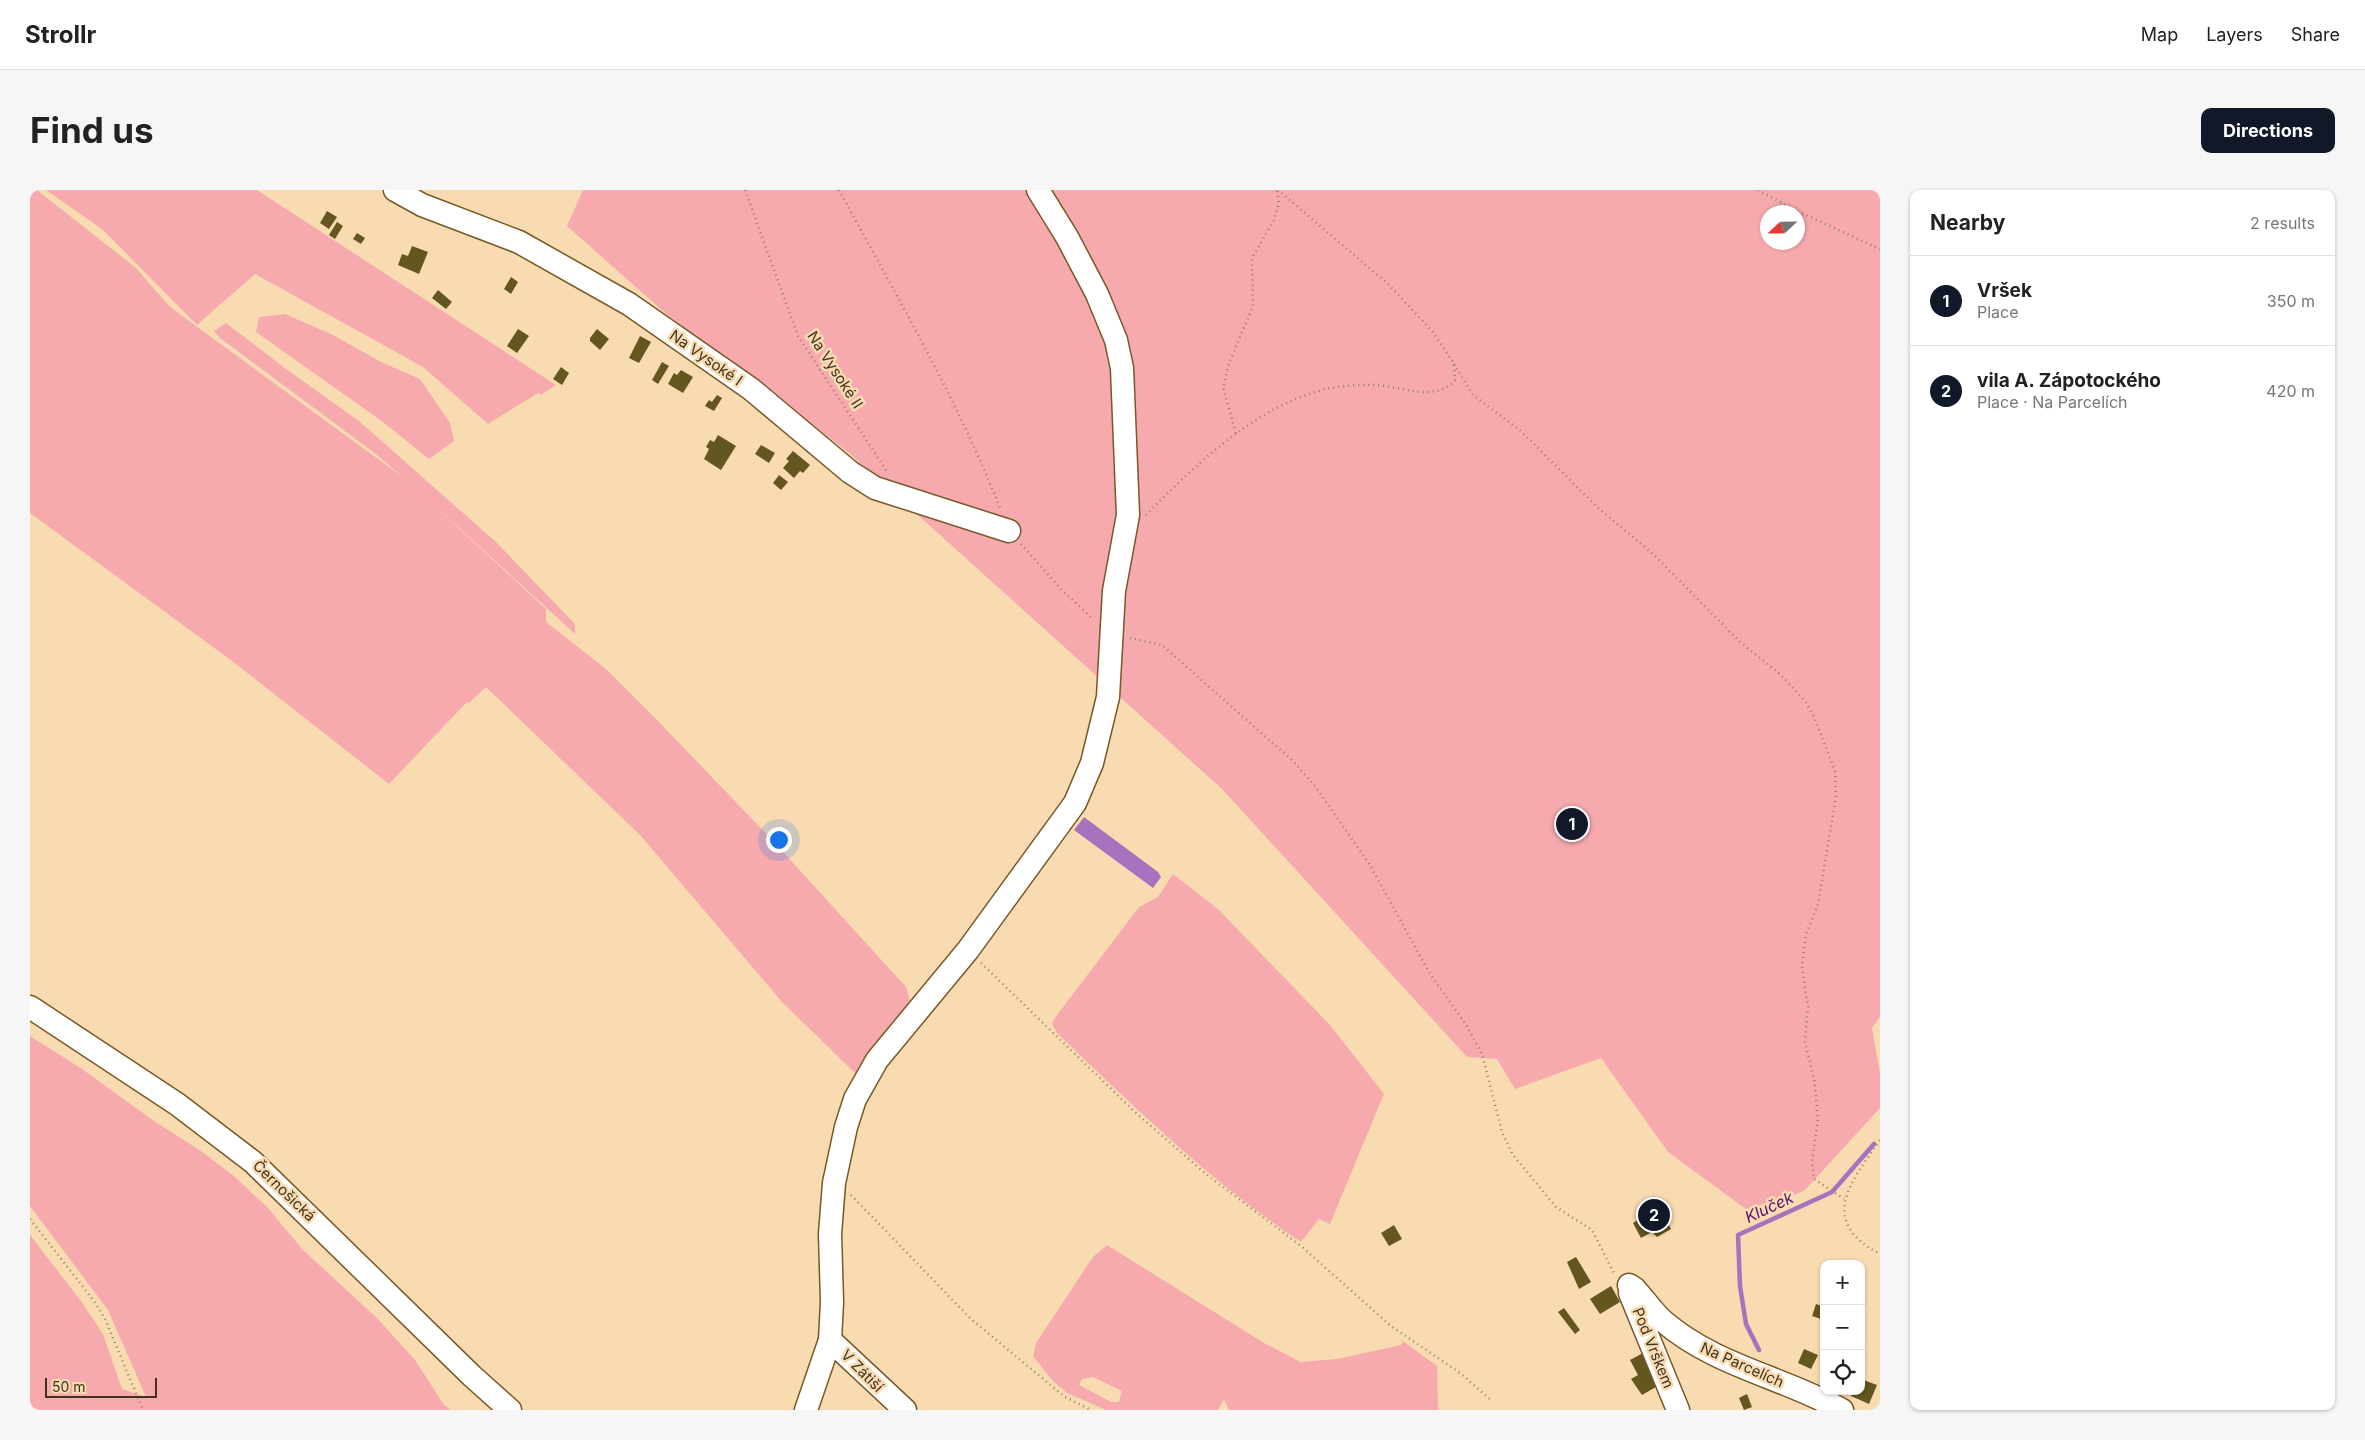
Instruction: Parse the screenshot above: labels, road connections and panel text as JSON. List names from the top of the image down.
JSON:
{
  "streets": {
    "street": [
      "Na Vysoké I",
      "Černošická",
      "Pod Vrškem",
      "Na Parcelích",
      "V Zátiší"
    ],
    "path": ["Na Vysoké II"]
  },
  "crossings": [
    ["Pod Vrškem", "Na Parcelích"]
  ],
  "water": ["Kluček"],
  "scale_bar": "50 m",
  "north": "left",
  "page": {
    "header": "Strollr",
    "nav": ["Map", "Layers", "Share"],
    "buttons": "Directions",
    "title": "Find us",
    "heading": ["Nearby", "2 results"],
    "list": [
      {
        "mark": "1",
        "name": "Vršek",
        "note": "Place",
        "value": "350 m"
      },
      {
        "mark": "2",
        "name": "vila A. Zápotockého",
        "note": "Place · Na Parcelích",
        "value": "420 m"
      }
    ],
    "pins": ["1", "2"],
    "map_buttons": ["+", "−"],
    "scale": "50 m"
  }
}
